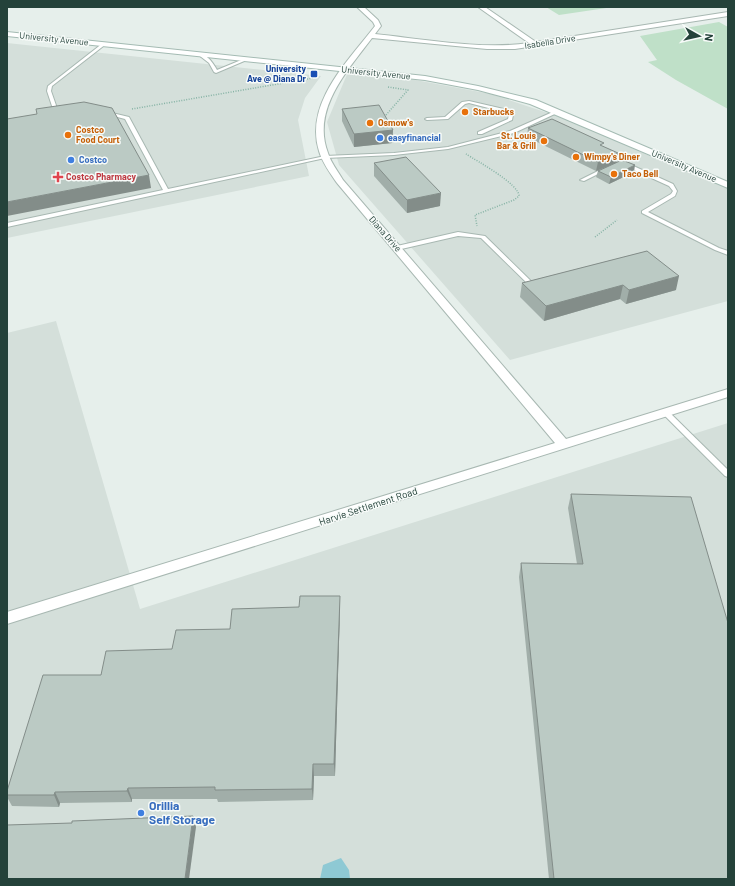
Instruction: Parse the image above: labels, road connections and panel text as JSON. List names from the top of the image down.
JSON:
{
  "streets": {
    "street": [
      "University Avenue",
      "Isabella Drive",
      "Diana Drive",
      "Harvie Settlement Road"
    ]
  },
  "crossings": [
    ["University Avenue", "Diana Drive"],
    ["Isabella Drive", "Diana Drive"],
    ["Diana Drive", "Harvie Settlement Road"]
  ],
  "places": {
    "transit": ["University Ave @ Diana Dr"],
    "other": [
      "Starbucks",
      "Osmow's",
      "Costco Food Court",
      "easyfinancial",
      "St. Louis Bar & Grill",
      "Wimpy's Diner",
      "Costco",
      "Taco Bell",
      "Orillia Self Storage"
    ],
    "health": ["Costco Pharmacy"]
  },
  "north": "right"
}
